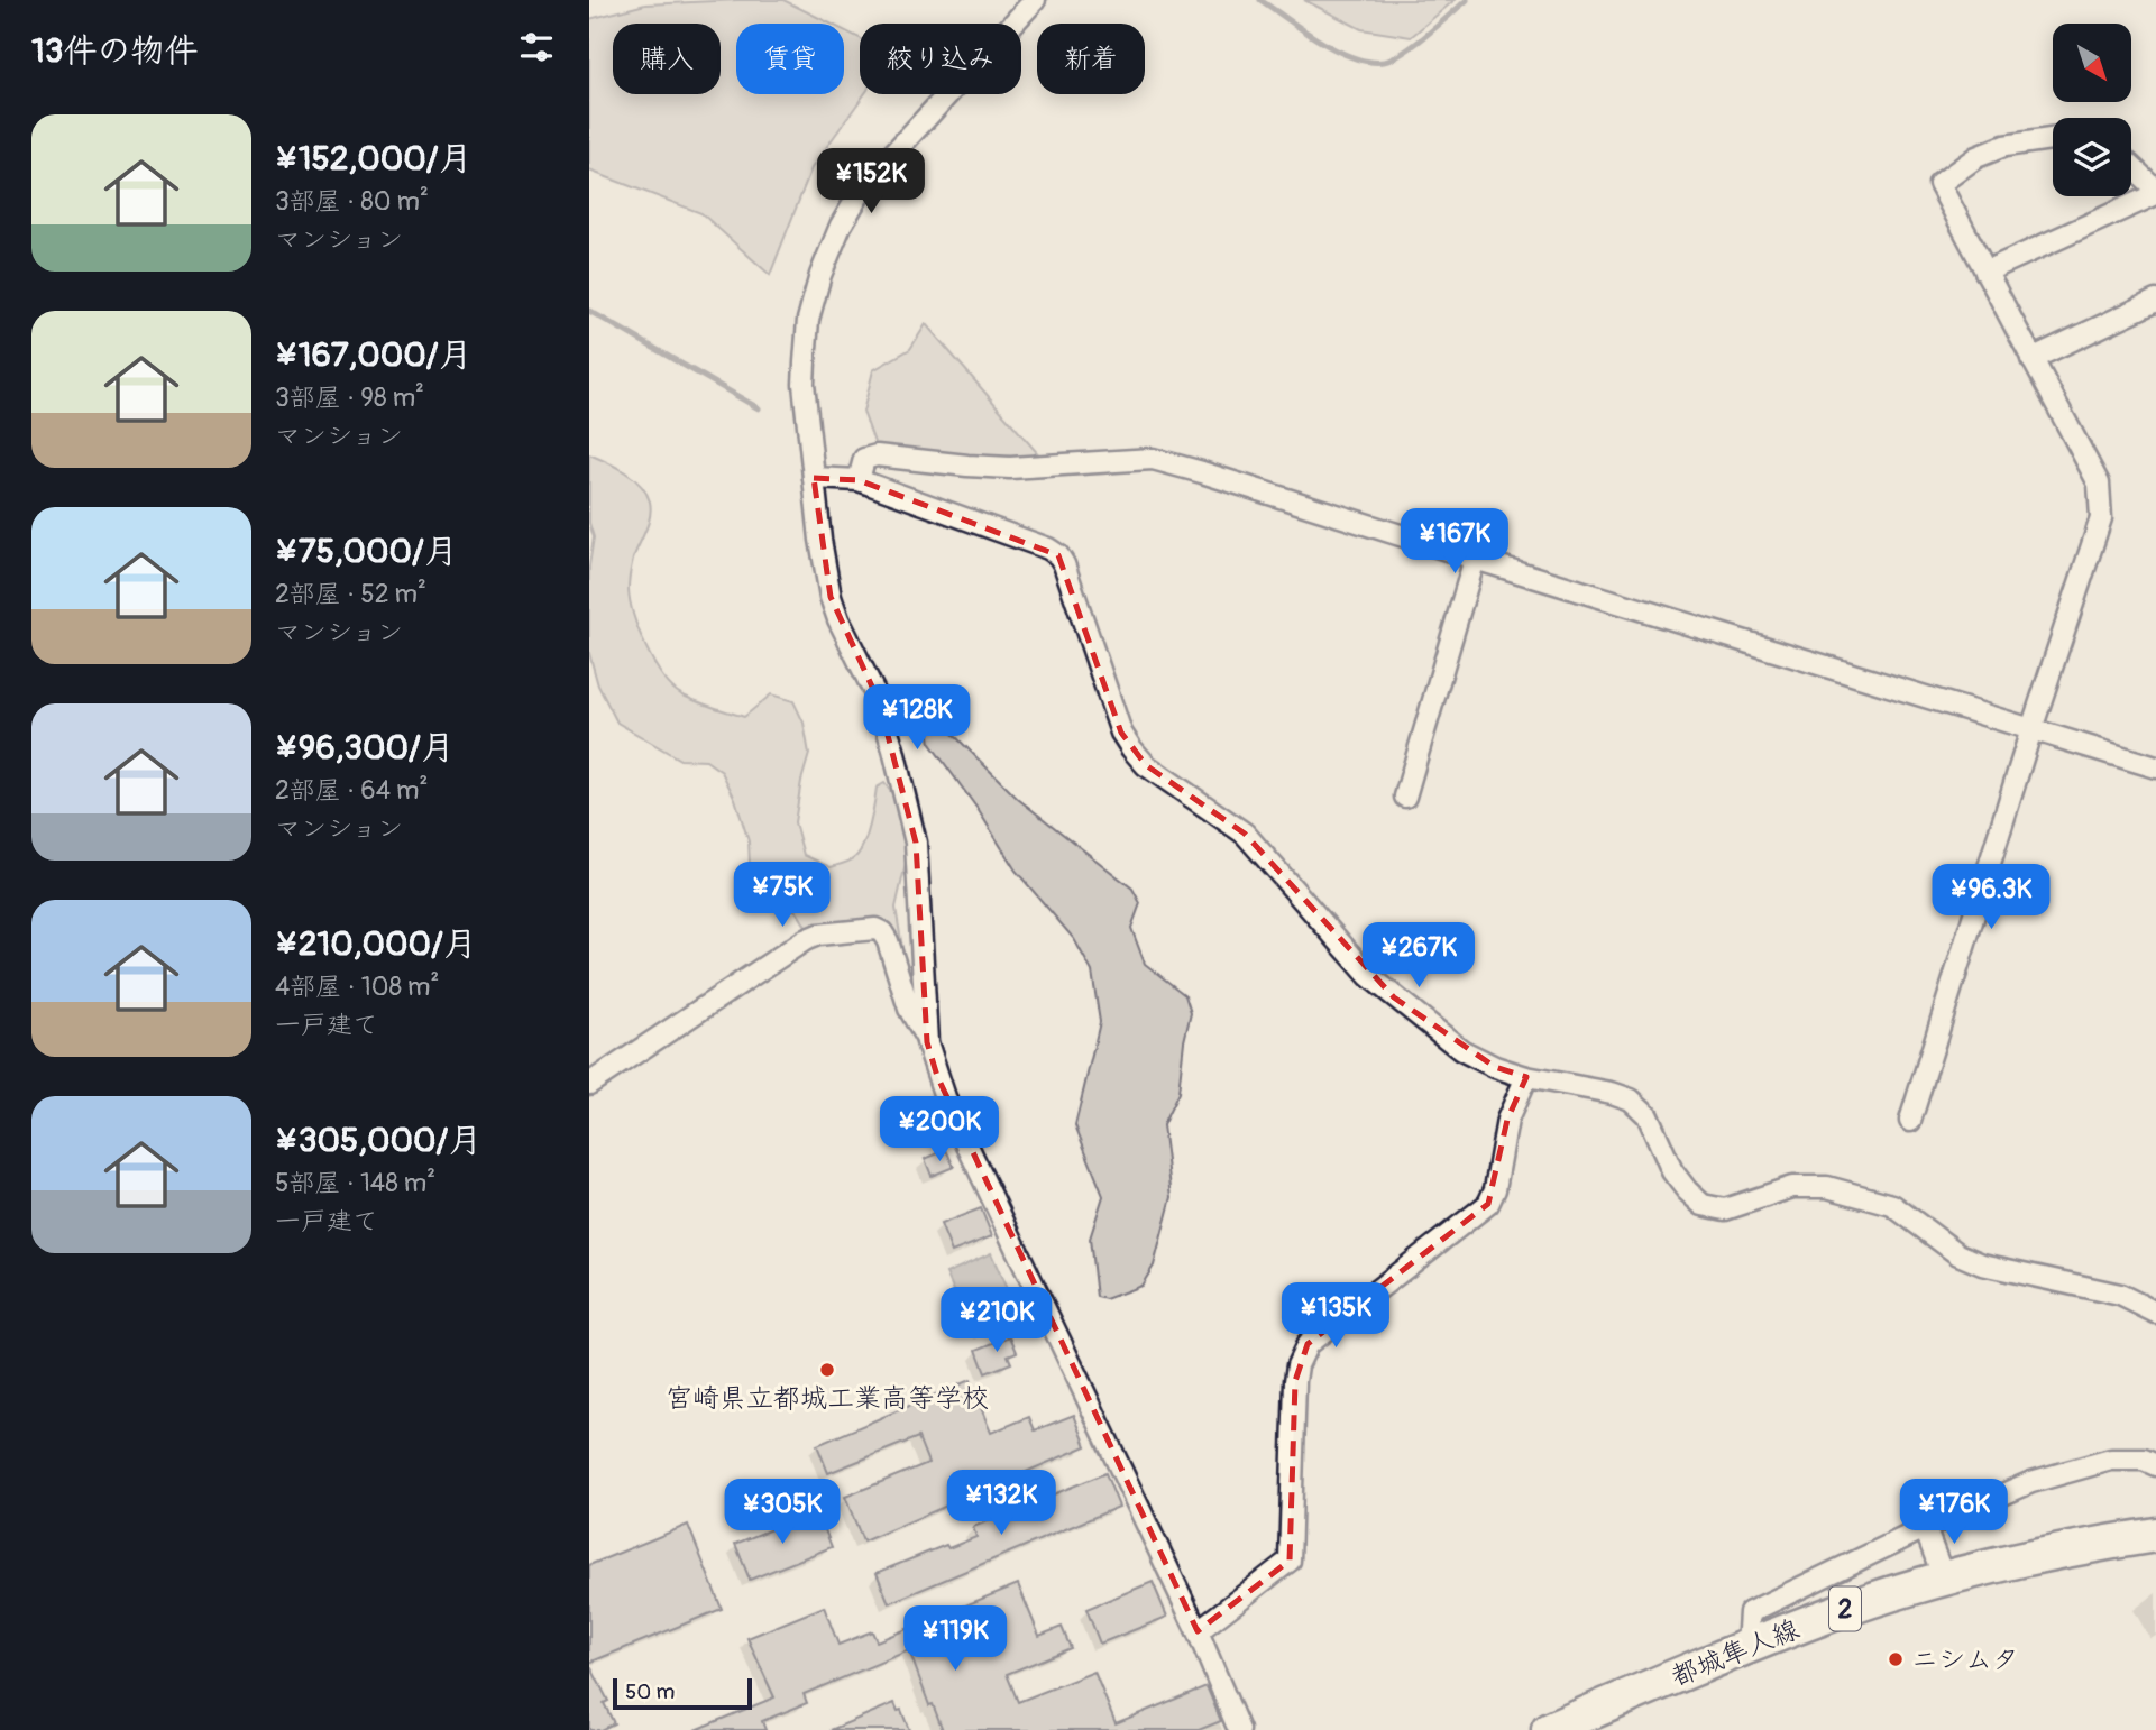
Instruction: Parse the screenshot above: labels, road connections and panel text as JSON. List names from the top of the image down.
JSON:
{
  "streets": {
    "main road": ["2", "都城隼人線"]
  },
  "places": ["宮崎県立都城工業高等学校", "ニシムタ"],
  "scale_bar": "50 m",
  "north": "bottom right",
  "page": {
    "heading": "13件の物件",
    "chip": [
      "購入",
      "賃貸",
      "絞り込み",
      "新着"
    ],
    "list": [
      {
        "name": "¥152,000/月",
        "note": "3部屋 · 80 m² · マンション"
      },
      {
        "name": "¥167,000/月",
        "note": "3部屋 · 98 m² · マンション"
      },
      {
        "name": "¥75,000/月",
        "note": "2部屋 · 52 m² · マンション"
      },
      {
        "name": "¥96,300/月",
        "note": "2部屋 · 64 m² · マンション"
      },
      {
        "name": "¥210,000/月",
        "note": "4部屋 · 108 m² · 一戸建て"
      },
      {
        "name": "¥305,000/月",
        "note": "5部屋 · 148 m² · 一戸建て"
      }
    ],
    "price": [
      "¥152K",
      "¥167K",
      "¥128K",
      "¥75K",
      "¥96.3K",
      "¥267K",
      "¥200K",
      "¥135K",
      "¥210K",
      "¥132K",
      "¥305K",
      "¥176K",
      "¥119K"
    ],
    "scale": "50 m"
  }
}
